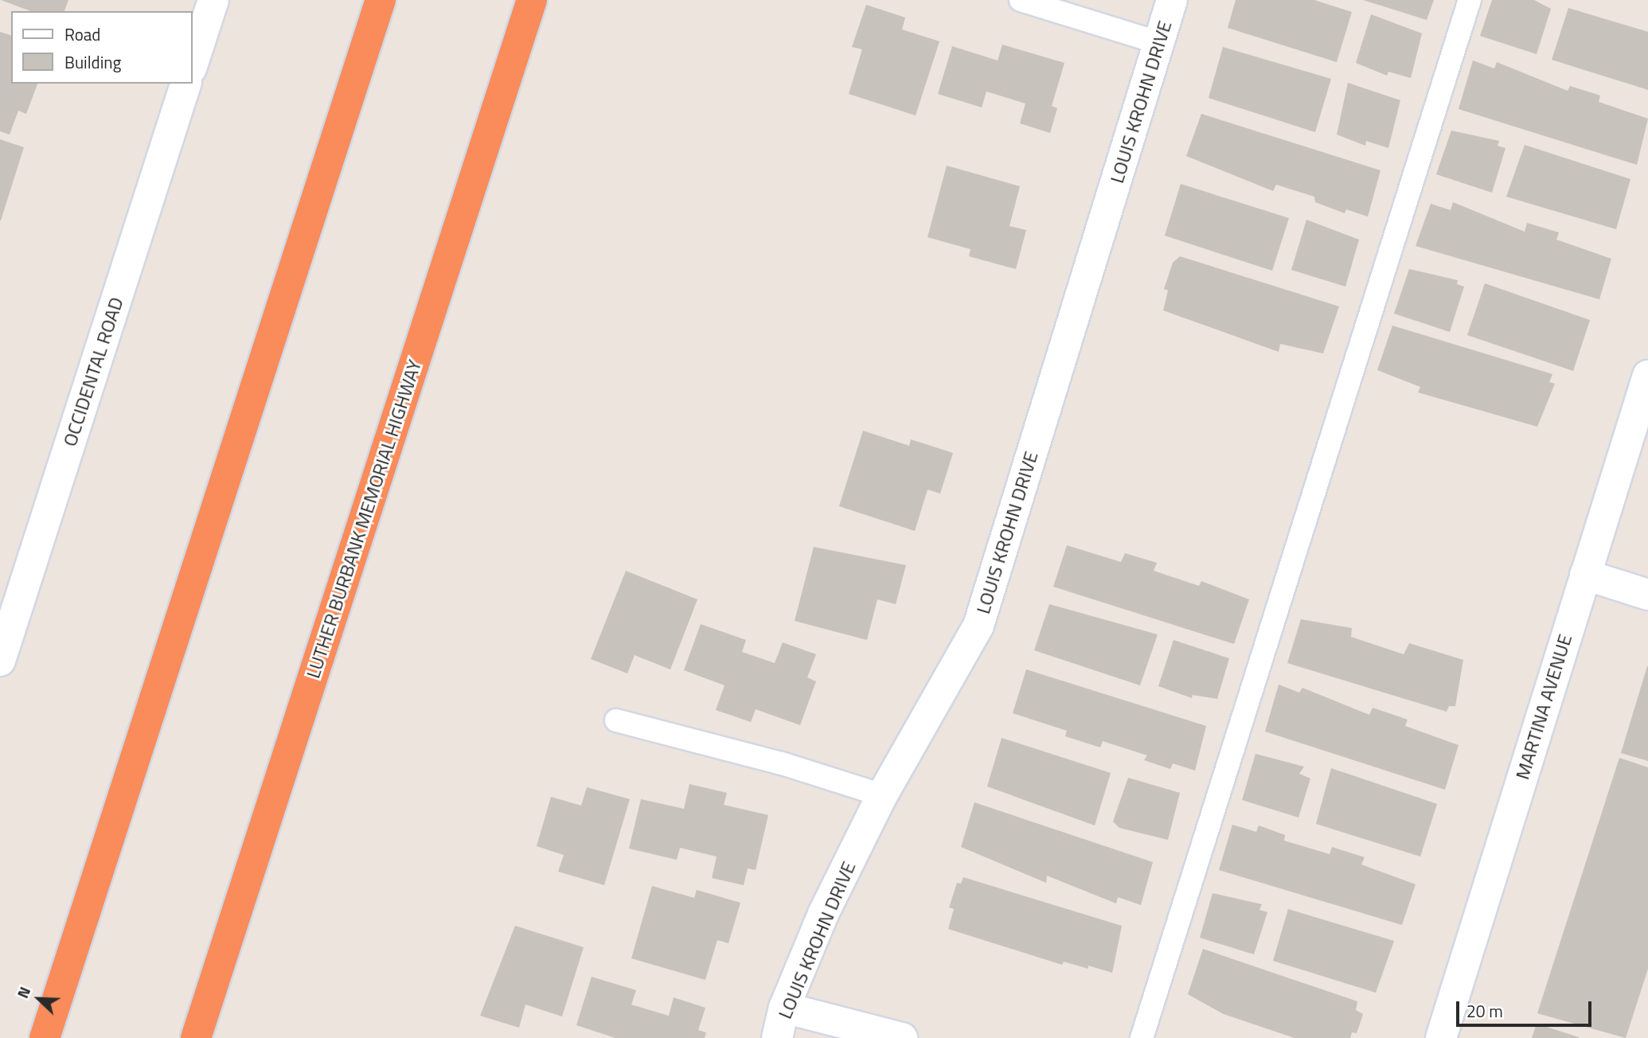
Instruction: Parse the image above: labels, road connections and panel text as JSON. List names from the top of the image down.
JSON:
{
  "streets": {
    "highway": ["LUTHER BURBANK MEMORIAL HIGHWAY"],
    "street": ["LOUIS KROHN DRIVE", "OCCIDENTAL ROAD", "MARTINA AVENUE"]
  },
  "legend": ["Road", "Building"],
  "scale_bar": "20 m",
  "north": "top left"
}
